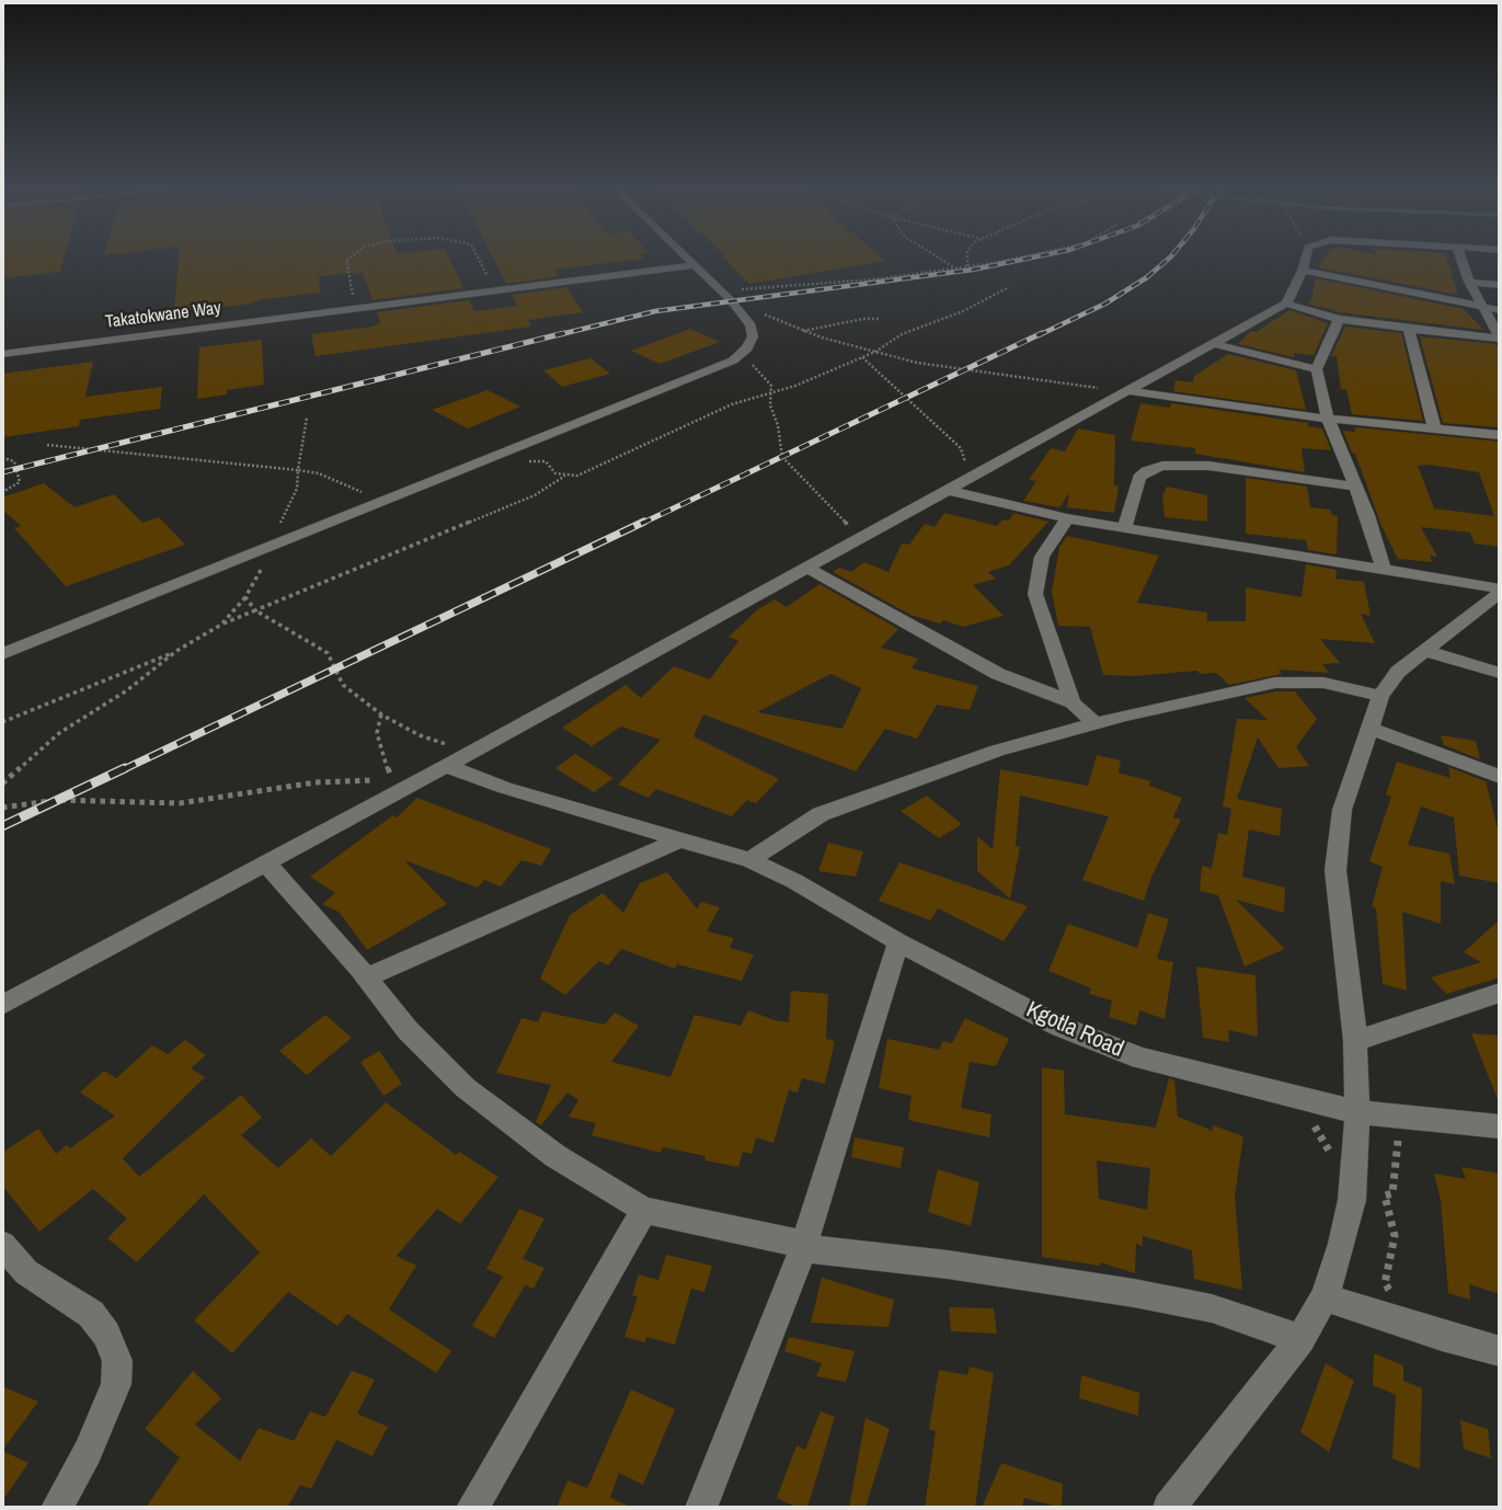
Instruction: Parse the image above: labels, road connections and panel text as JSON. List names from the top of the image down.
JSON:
{
  "streets": {
    "street": ["Takatokwane Way", "Kgotla Road"]
  }
}
